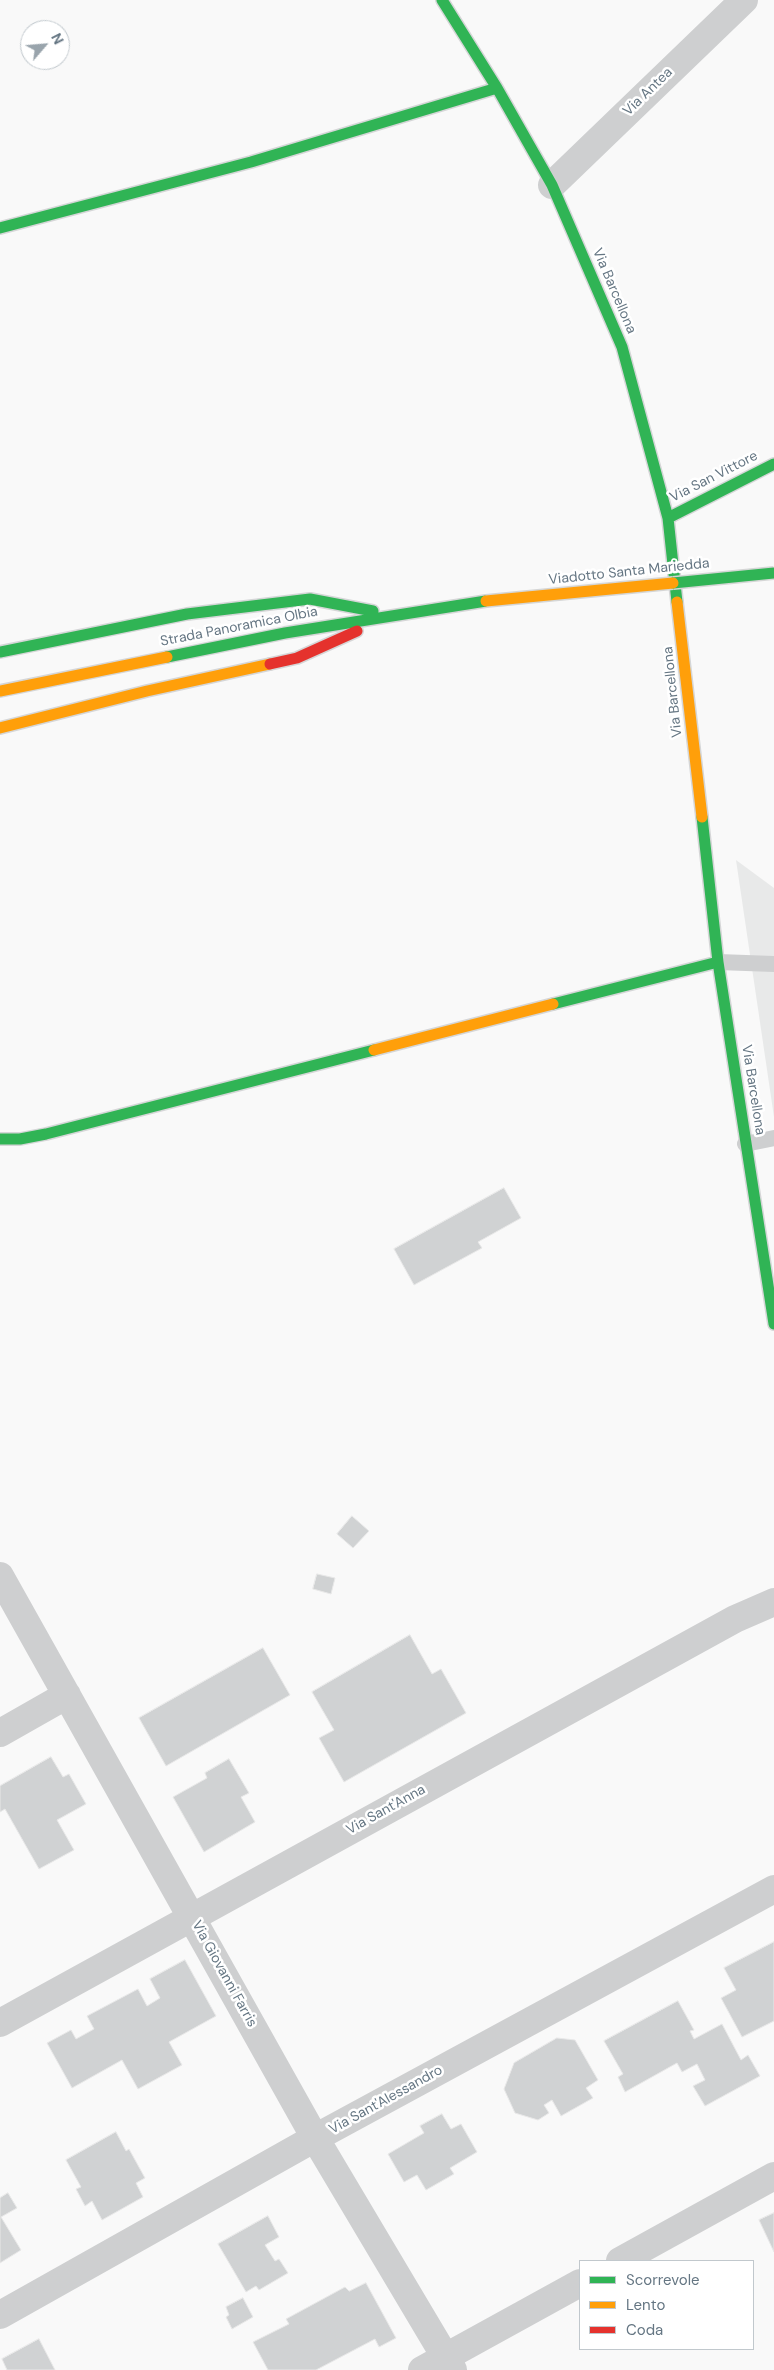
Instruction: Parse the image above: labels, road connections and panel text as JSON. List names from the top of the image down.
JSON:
{
  "streets": {
    "main road": [
      "Via Barcellona",
      "Via San Vittore",
      "Viadotto Santa Mariedda",
      "Strada Panoramica Olbia"
    ],
    "street": [
      "Via Antea",
      "Via Sant'Anna",
      "Via Giovanni Farris",
      "Via Sant'Alessandro"
    ]
  },
  "crossings": [
    ["Via Antea", "Via Barcellona"],
    ["Via Barcellona", "Via San Vittore"],
    ["Viadotto Santa Mariedda", "Strada Panoramica Olbia"],
    ["Via Sant'Anna", "Via Giovanni Farris"],
    ["Via Giovanni Farris", "Via Sant'Alessandro"]
  ],
  "legend": ["Scorrevole", "Lento", "Coda"],
  "north": "top right"
}
